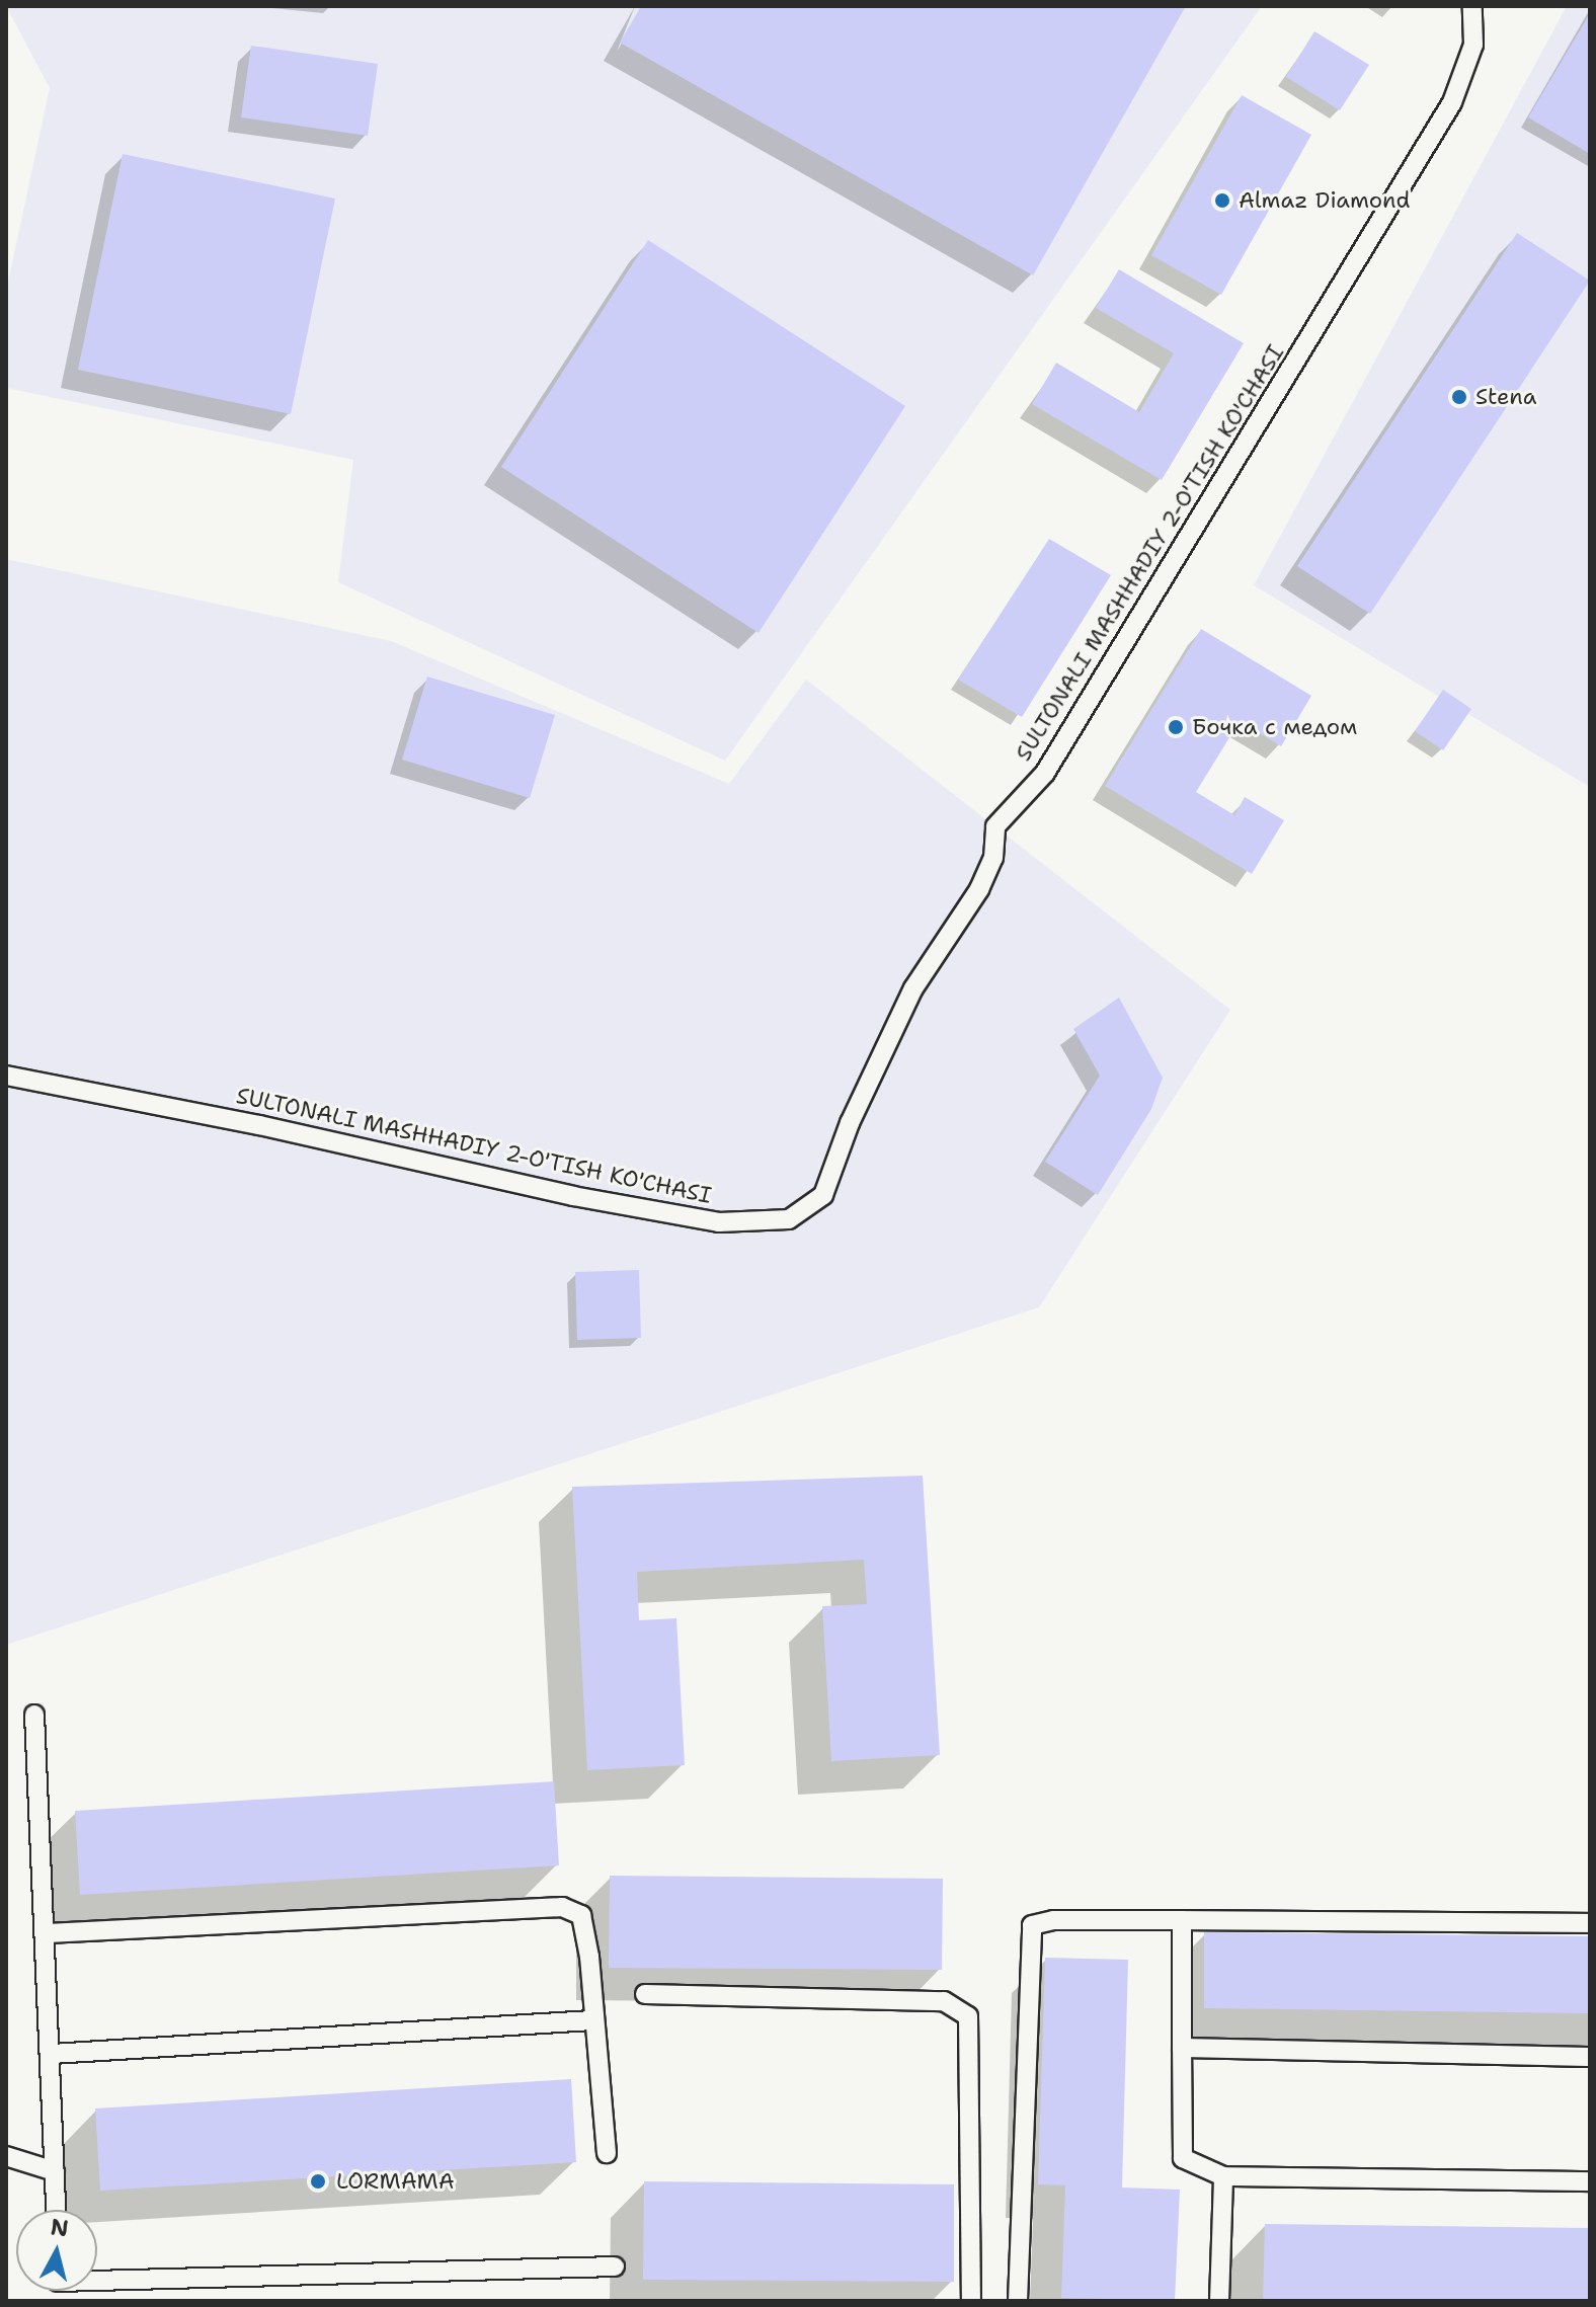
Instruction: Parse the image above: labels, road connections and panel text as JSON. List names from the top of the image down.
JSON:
{
  "streets": {
    "lane": ["SULTONALI MASHHADIY 2-O'TISH KO'CHASI"]
  },
  "places": [
    "Almaz Diamond",
    "Stena",
    "Бочка с медом",
    "LORMAMA"
  ],
  "north": "top"
}
